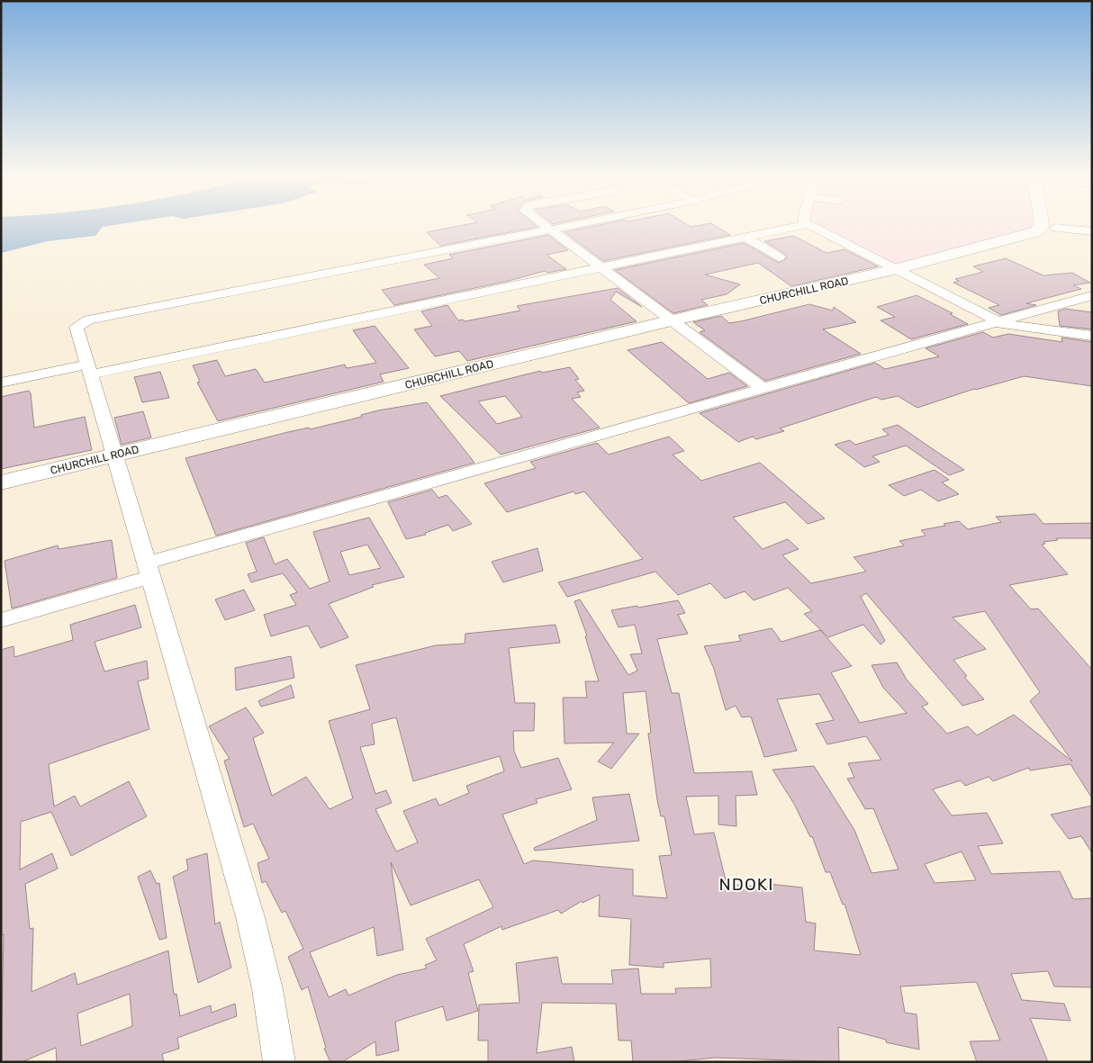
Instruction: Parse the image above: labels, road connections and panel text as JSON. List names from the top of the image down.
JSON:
{
  "streets": {
    "street": ["CHURCHILL ROAD"]
  },
  "districts": ["NDOKI"]
}
